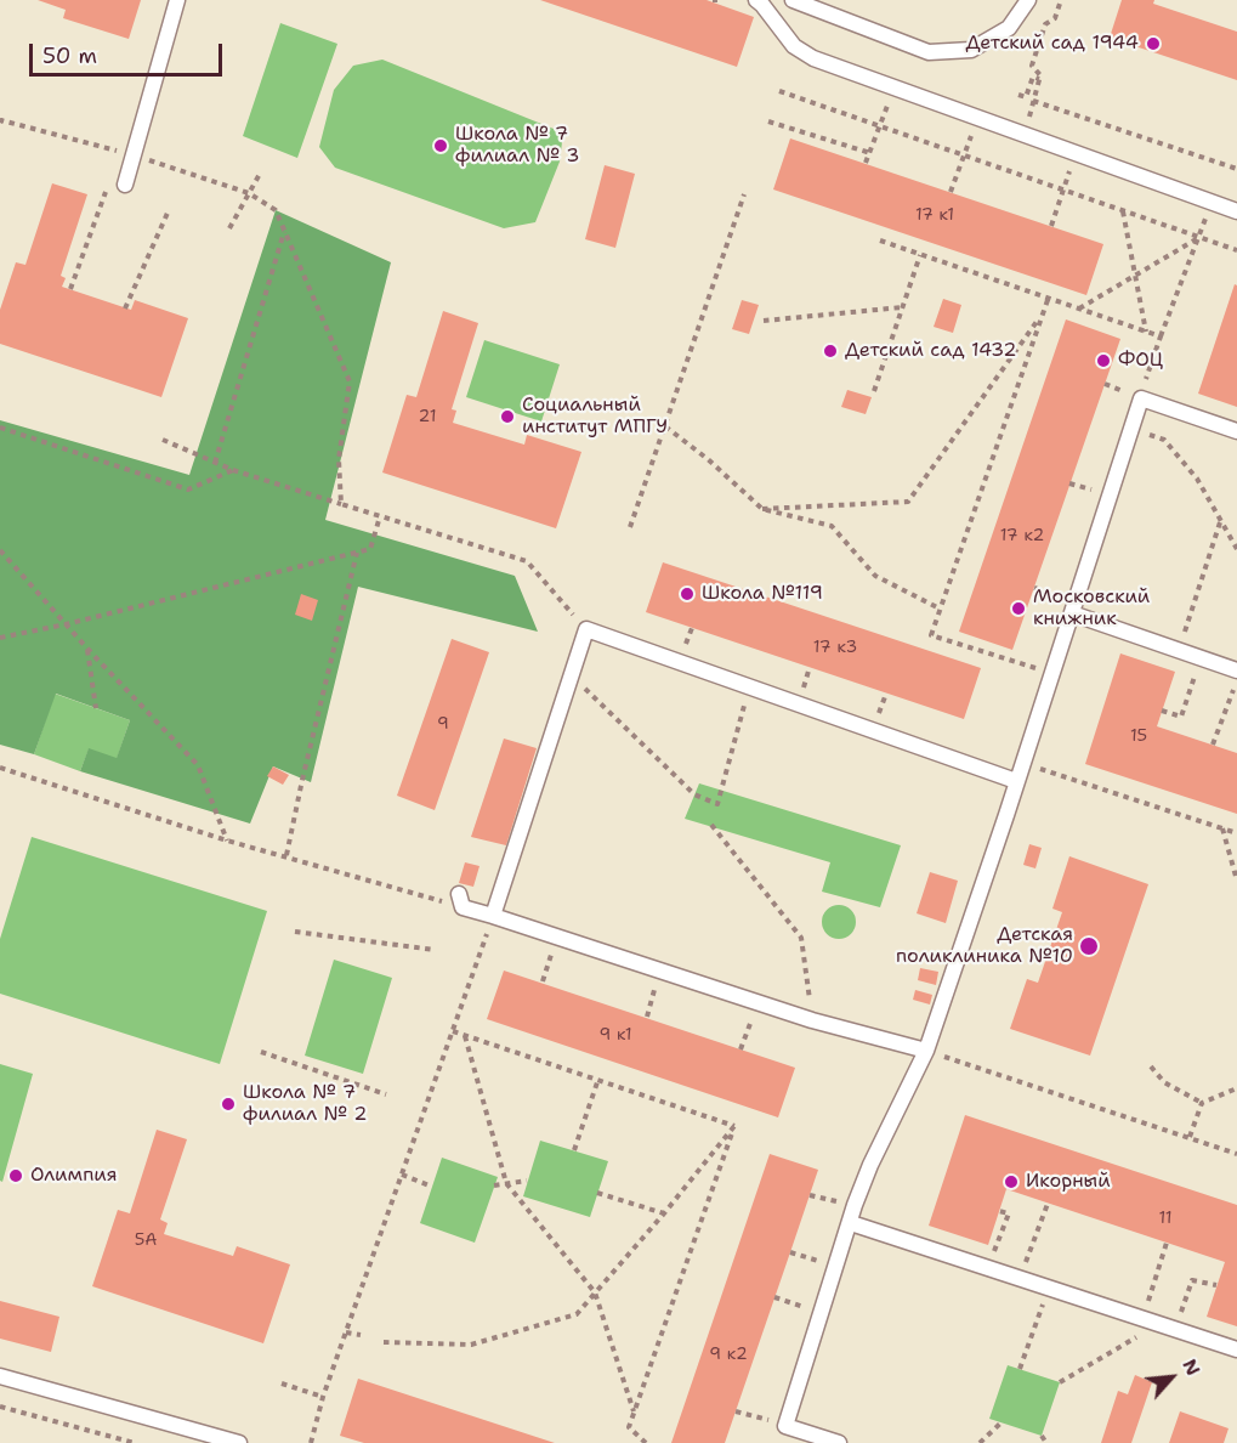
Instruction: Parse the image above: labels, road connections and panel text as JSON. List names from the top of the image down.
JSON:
{
  "places": [
    "Детский сад 1944",
    "Школа № 7 филиал № 3",
    "Детский сад 1432",
    "ФОЦ",
    "Социальный институт МПГУ",
    "Школа №119",
    "Московский книжник",
    "Детская поликлиника №10",
    "Школа № 7 филиал № 2",
    "Олимпия",
    "Икорный"
  ],
  "house_numbers": [
    "17 к1",
    "21",
    "17 к2",
    "17 к3",
    "9",
    "15",
    "9 к1",
    "11",
    "5А",
    "9 к2"
  ],
  "scale_bar": "50 m",
  "north": "top right"
}
